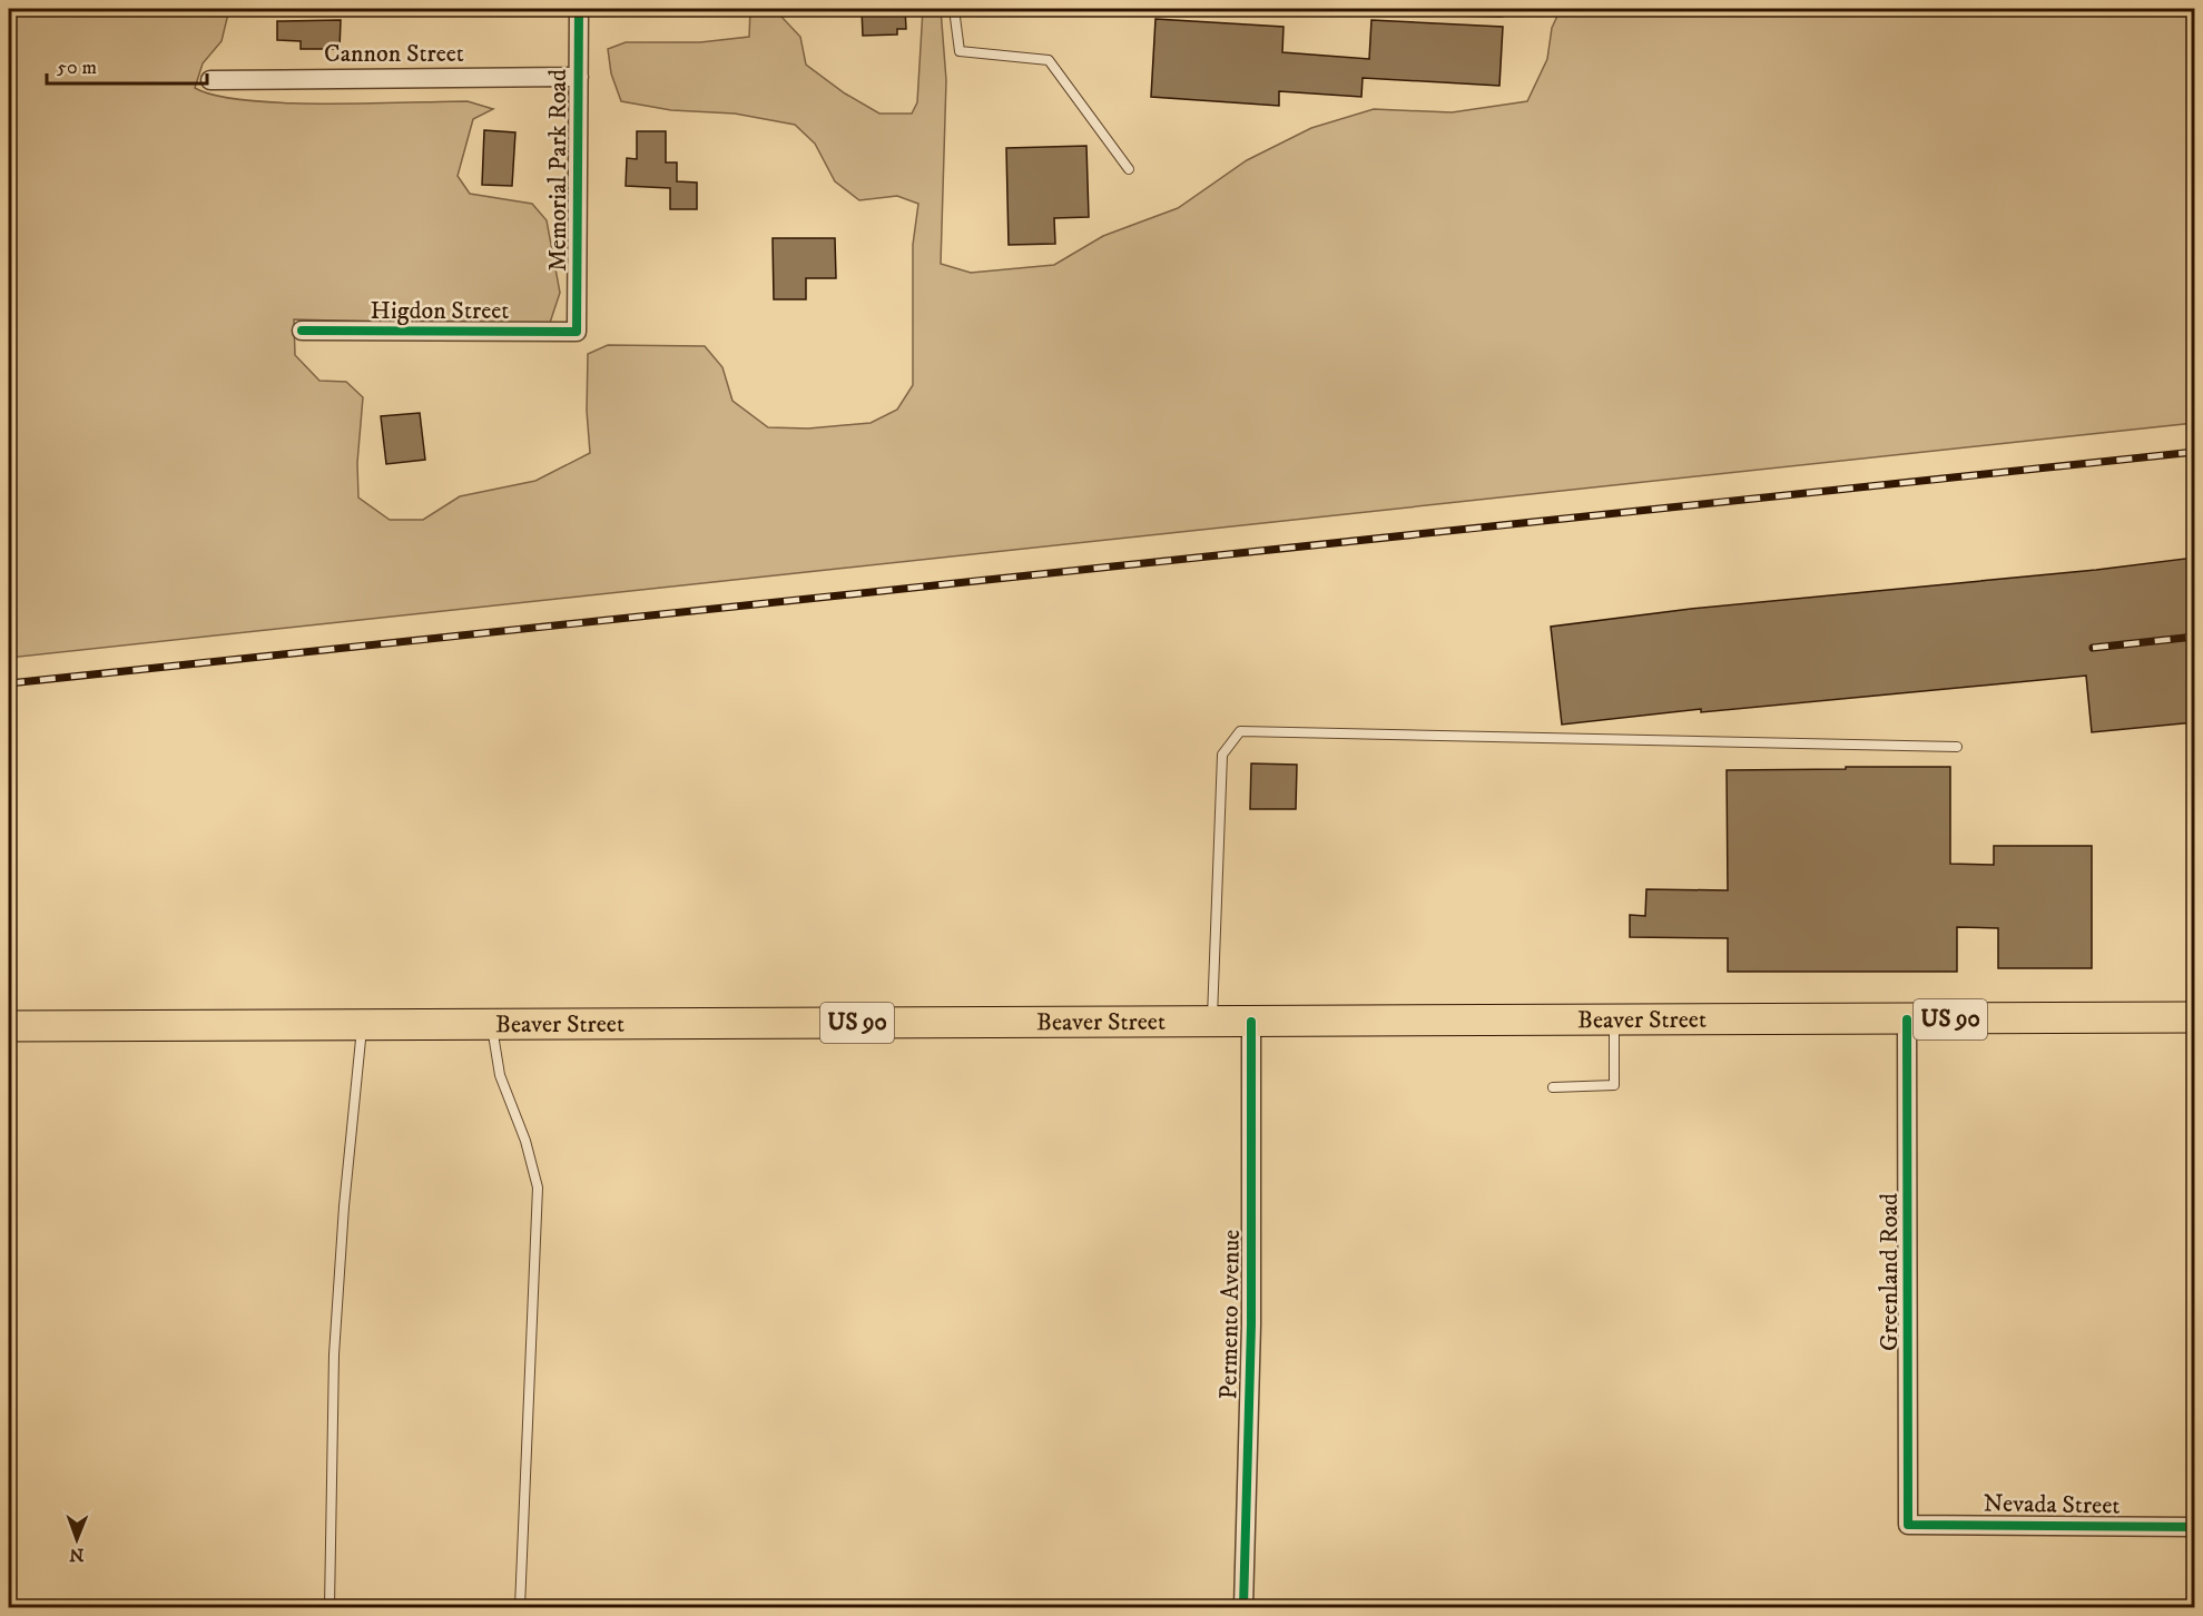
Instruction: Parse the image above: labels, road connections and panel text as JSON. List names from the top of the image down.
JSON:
{
  "streets": {
    "main road": ["US 90", "Beaver Street"],
    "street": [
      "Cannon Street",
      "Memorial Park Road",
      "Higdon Street",
      "Greenland Road",
      "Permento Avenue",
      "Nevada Street"
    ]
  },
  "crossings": [
    ["Cannon Street", "Memorial Park Road"],
    ["Memorial Park Road", "Higdon Street"],
    ["Beaver Street", "Greenland Road"],
    ["Beaver Street", "Permento Avenue"],
    ["Greenland Road", "Nevada Street"]
  ],
  "scale_bar": "50 m",
  "north": "bottom"
}
